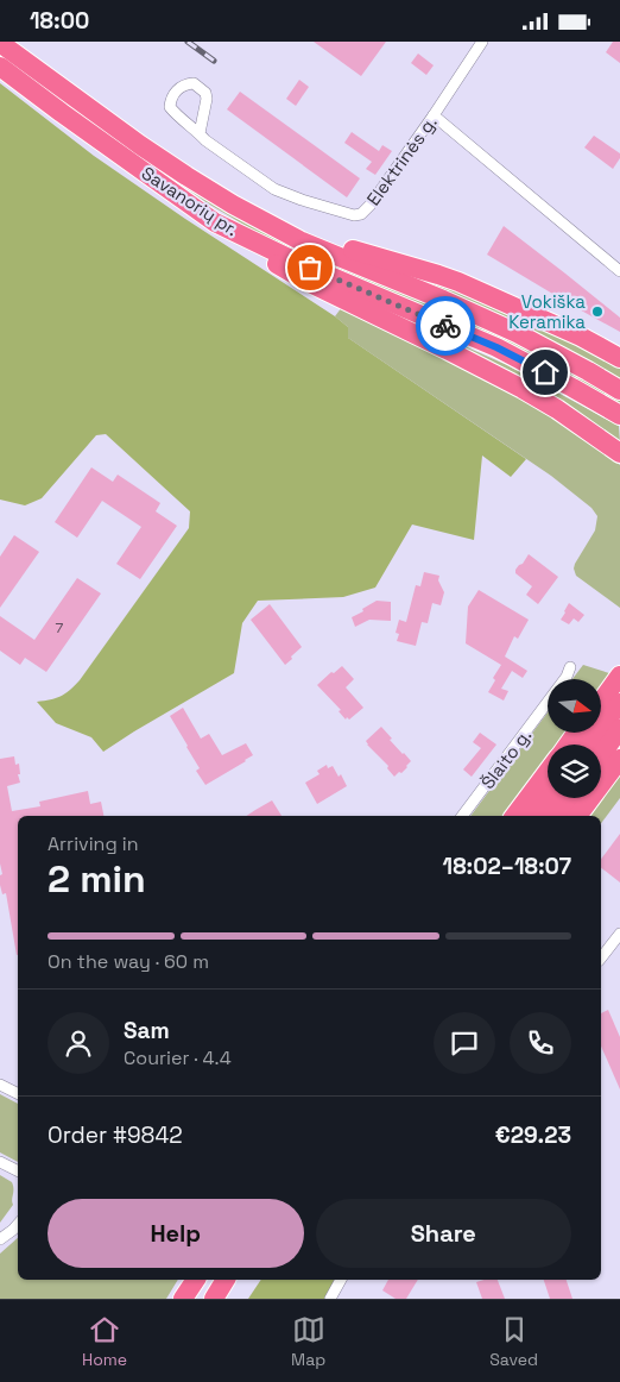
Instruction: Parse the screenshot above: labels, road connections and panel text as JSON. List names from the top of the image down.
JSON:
{
  "streets": {
    "highway": ["Savanorių pr."],
    "street": ["Elektrinės g.", "Šlaito g."]
  },
  "places": ["Vokiška Keramika"],
  "house_numbers": ["7"],
  "north": "right",
  "page": {
    "status": "18:00",
    "heading": ["2 min", "Arriving in", "18:02–18:07"],
    "panel": [
      "Sam",
      "Courier · 4.4",
      "Order #9842",
      "€29.23"
    ],
    "bar": "On the way · 60 m",
    "buttons": ["Help", "Share"],
    "tabs": ["Home", "Map", "Saved"]
  }
}
